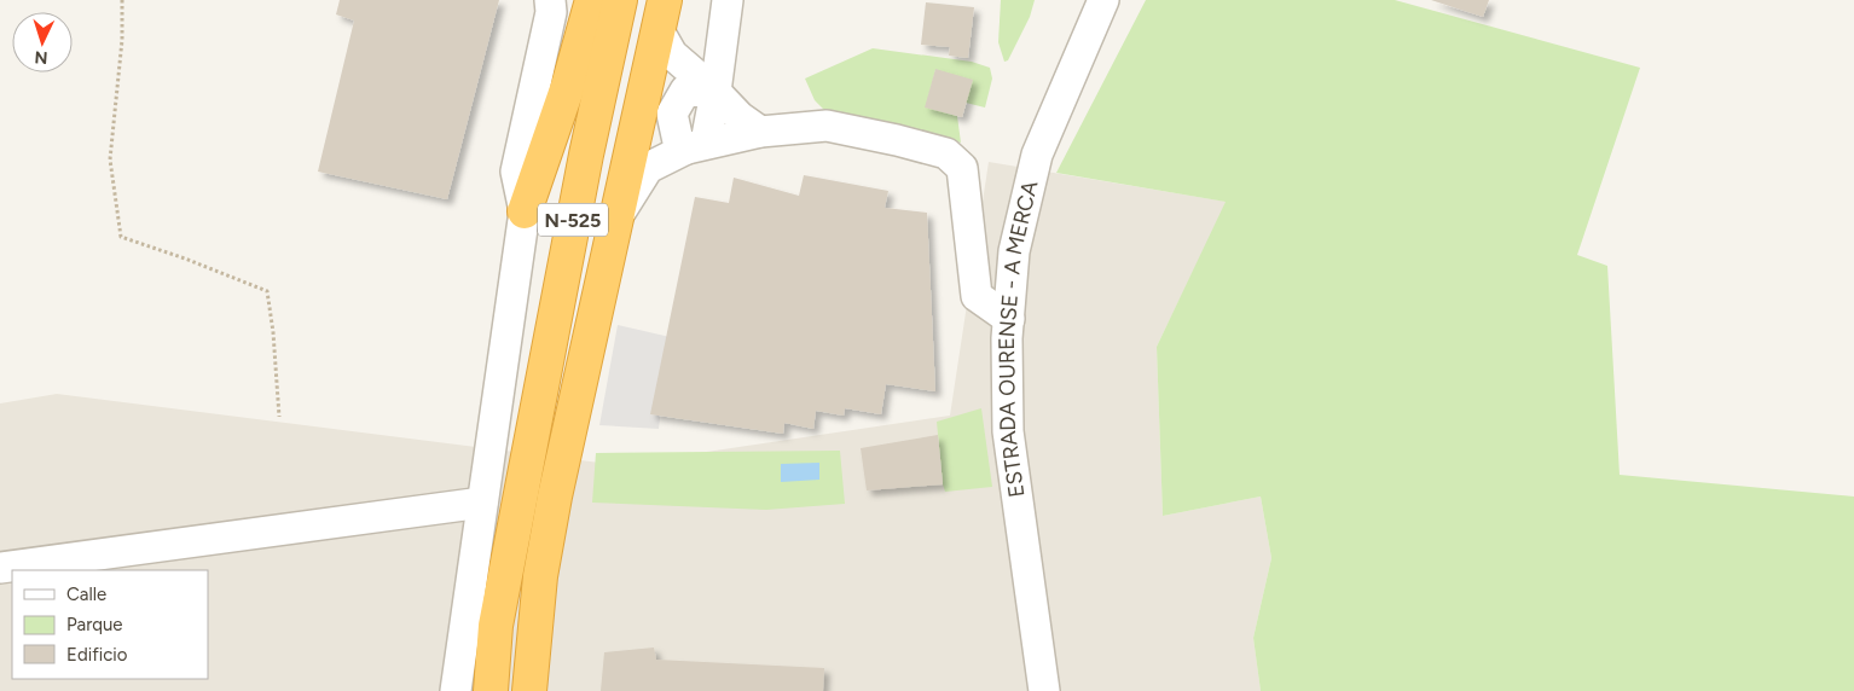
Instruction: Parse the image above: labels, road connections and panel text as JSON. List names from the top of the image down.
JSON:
{
  "streets": {
    "highway": ["N-525"],
    "street": ["ESTRADA OURENSE - A MERCA"]
  },
  "legend": ["Calle", "Parque", "Edificio"],
  "north": "bottom"
}
